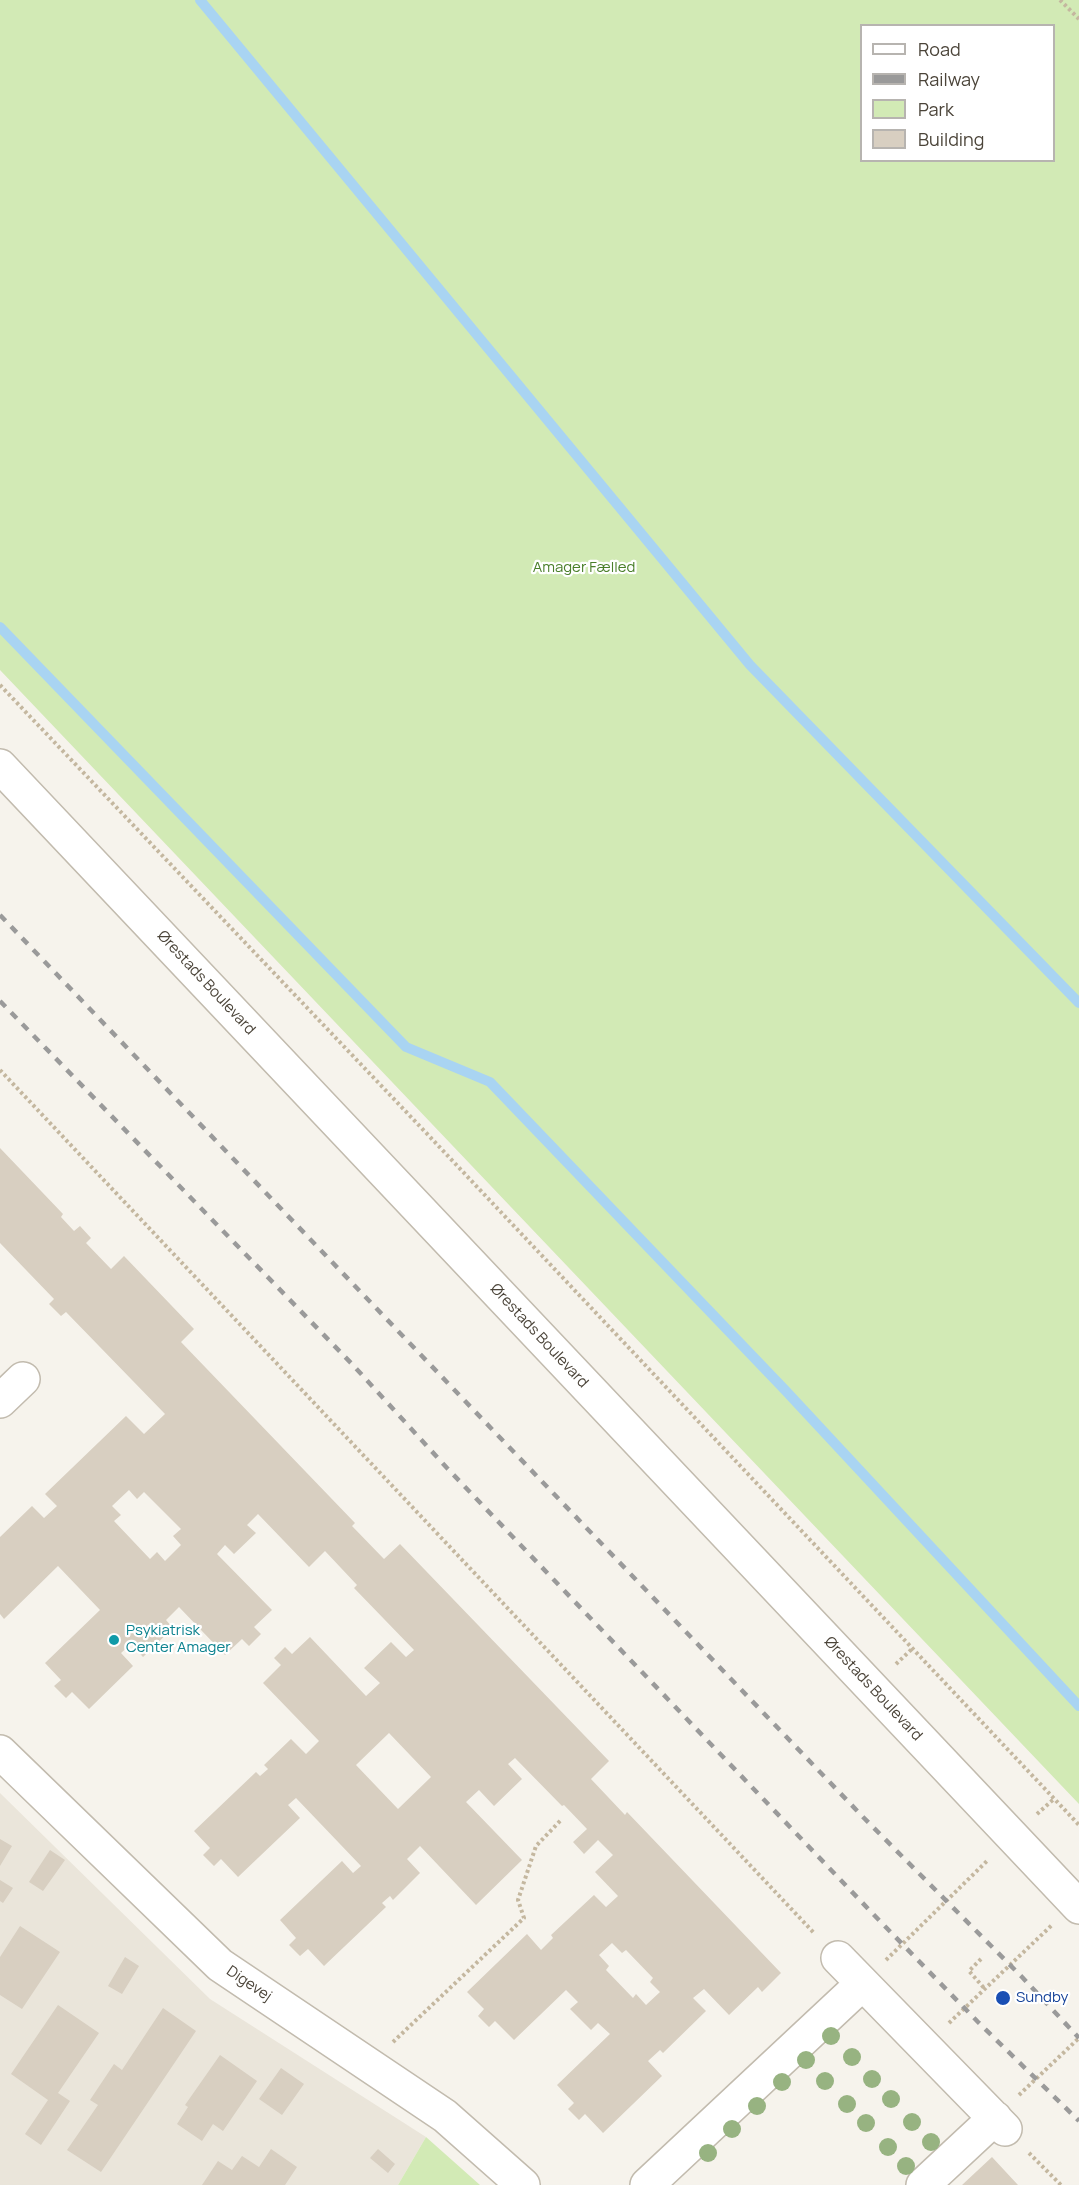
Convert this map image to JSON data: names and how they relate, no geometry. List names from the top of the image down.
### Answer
{
  "streets": {
    "street": ["Ørestads Boulevard", "Digevej"]
  },
  "parks": ["Amager Fælled"],
  "places": ["Psykiatrisk Center Amager", "Sundby"],
  "legend": [
    "Road",
    "Railway",
    "Park",
    "Building"
  ]
}
